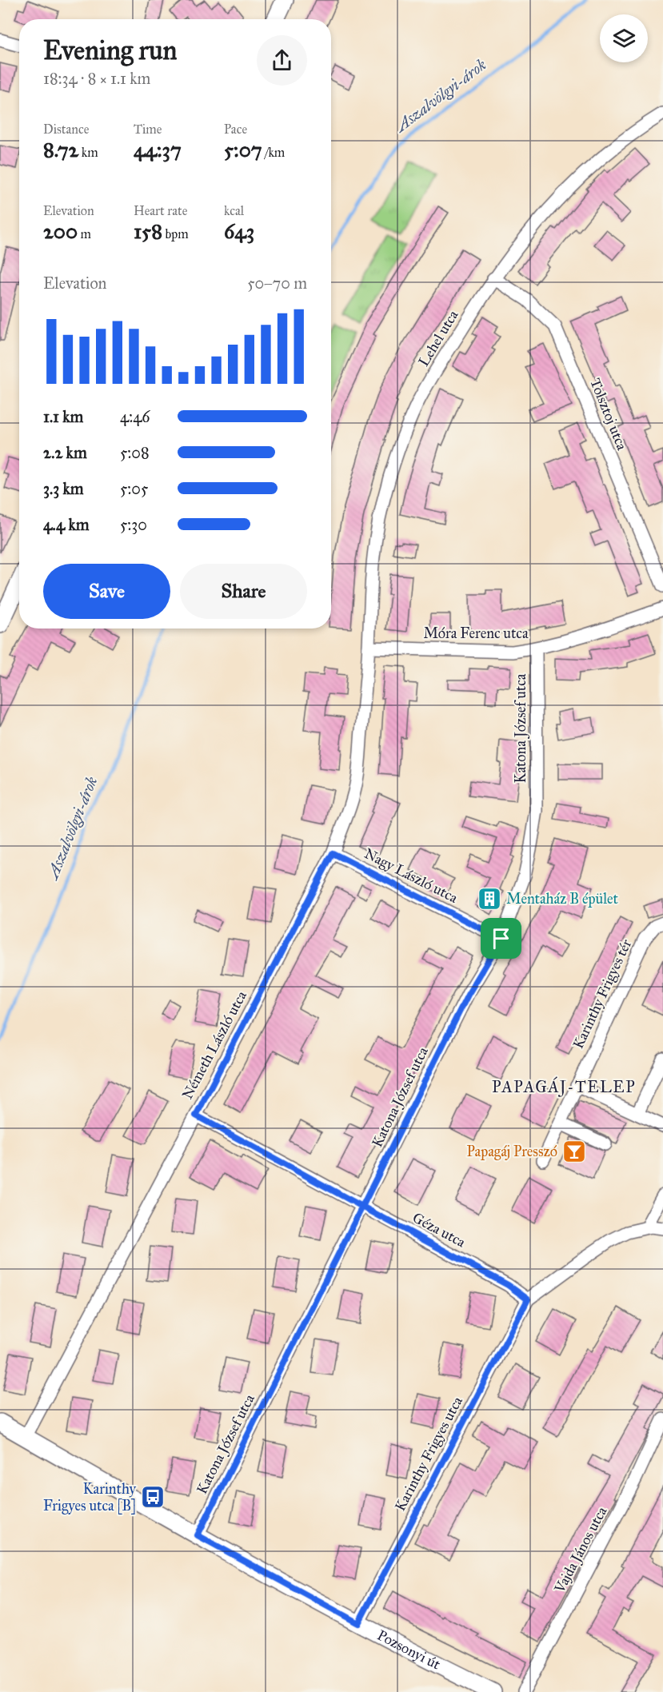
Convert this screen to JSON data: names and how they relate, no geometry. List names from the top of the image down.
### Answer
{
  "streets": {
    "street": [
      "Lehel utca",
      "Tolsztoj utca",
      "Móra Ferenc utca",
      "Katona József utca",
      "Nagy László utca",
      "Karinthy Frigyes tér",
      "Németh László utca",
      "Géza utca",
      "Karinthy Frigyes utca",
      "Vajda János utca",
      "Pozsonyi út"
    ]
  },
  "crossings": [
    ["Lehel utca", "Tolsztoj utca"],
    ["Lehel utca", "Móra Ferenc utca"],
    ["Lehel utca", "Németh László utca"],
    ["Móra Ferenc utca", "Katona József utca"],
    ["Móra Ferenc utca", "Németh László utca"],
    ["Katona József utca", "Nagy László utca"],
    ["Katona József utca", "Géza utca"],
    ["Katona József utca", "Pozsonyi út"],
    ["Nagy László utca", "Németh László utca"],
    ["Németh László utca", "Géza utca"],
    ["Németh László utca", "Pozsonyi út"],
    ["Géza utca", "Karinthy Frigyes utca"],
    ["Karinthy Frigyes utca", "Pozsonyi út"]
  ],
  "districts": ["PAPAGÁJ-TELEP"],
  "water": ["Aszalvölgyi-árok"],
  "places": {
    "building": ["Mentaház B épület"],
    "bar": ["Papagáj Presszó"],
    "bus stop": ["Karinthy Frigyes utca [B]"]
  },
  "page": {
    "heading": ["Evening run", "18:34 · 8 × 1.1 km"],
    "stats": [
      ["Distance", "8.72 km"],
      ["Time", "44:37"],
      ["Pace", "5:07 /km"],
      ["Elevation", "200 m"],
      ["Heart rate", "158 bpm"],
      ["kcal", "643"]
    ],
    "chart": ["Elevation", "50–70 m"],
    "list": [
      {
        "name": "1.1 km",
        "note": "4:46"
      },
      {
        "name": "2.2 km",
        "note": "5:08"
      },
      {
        "name": "3.3 km",
        "note": "5:05"
      },
      {
        "name": "4.4 km",
        "note": "5:30"
      }
    ],
    "buttons": ["Save", "Share"]
  }
}
